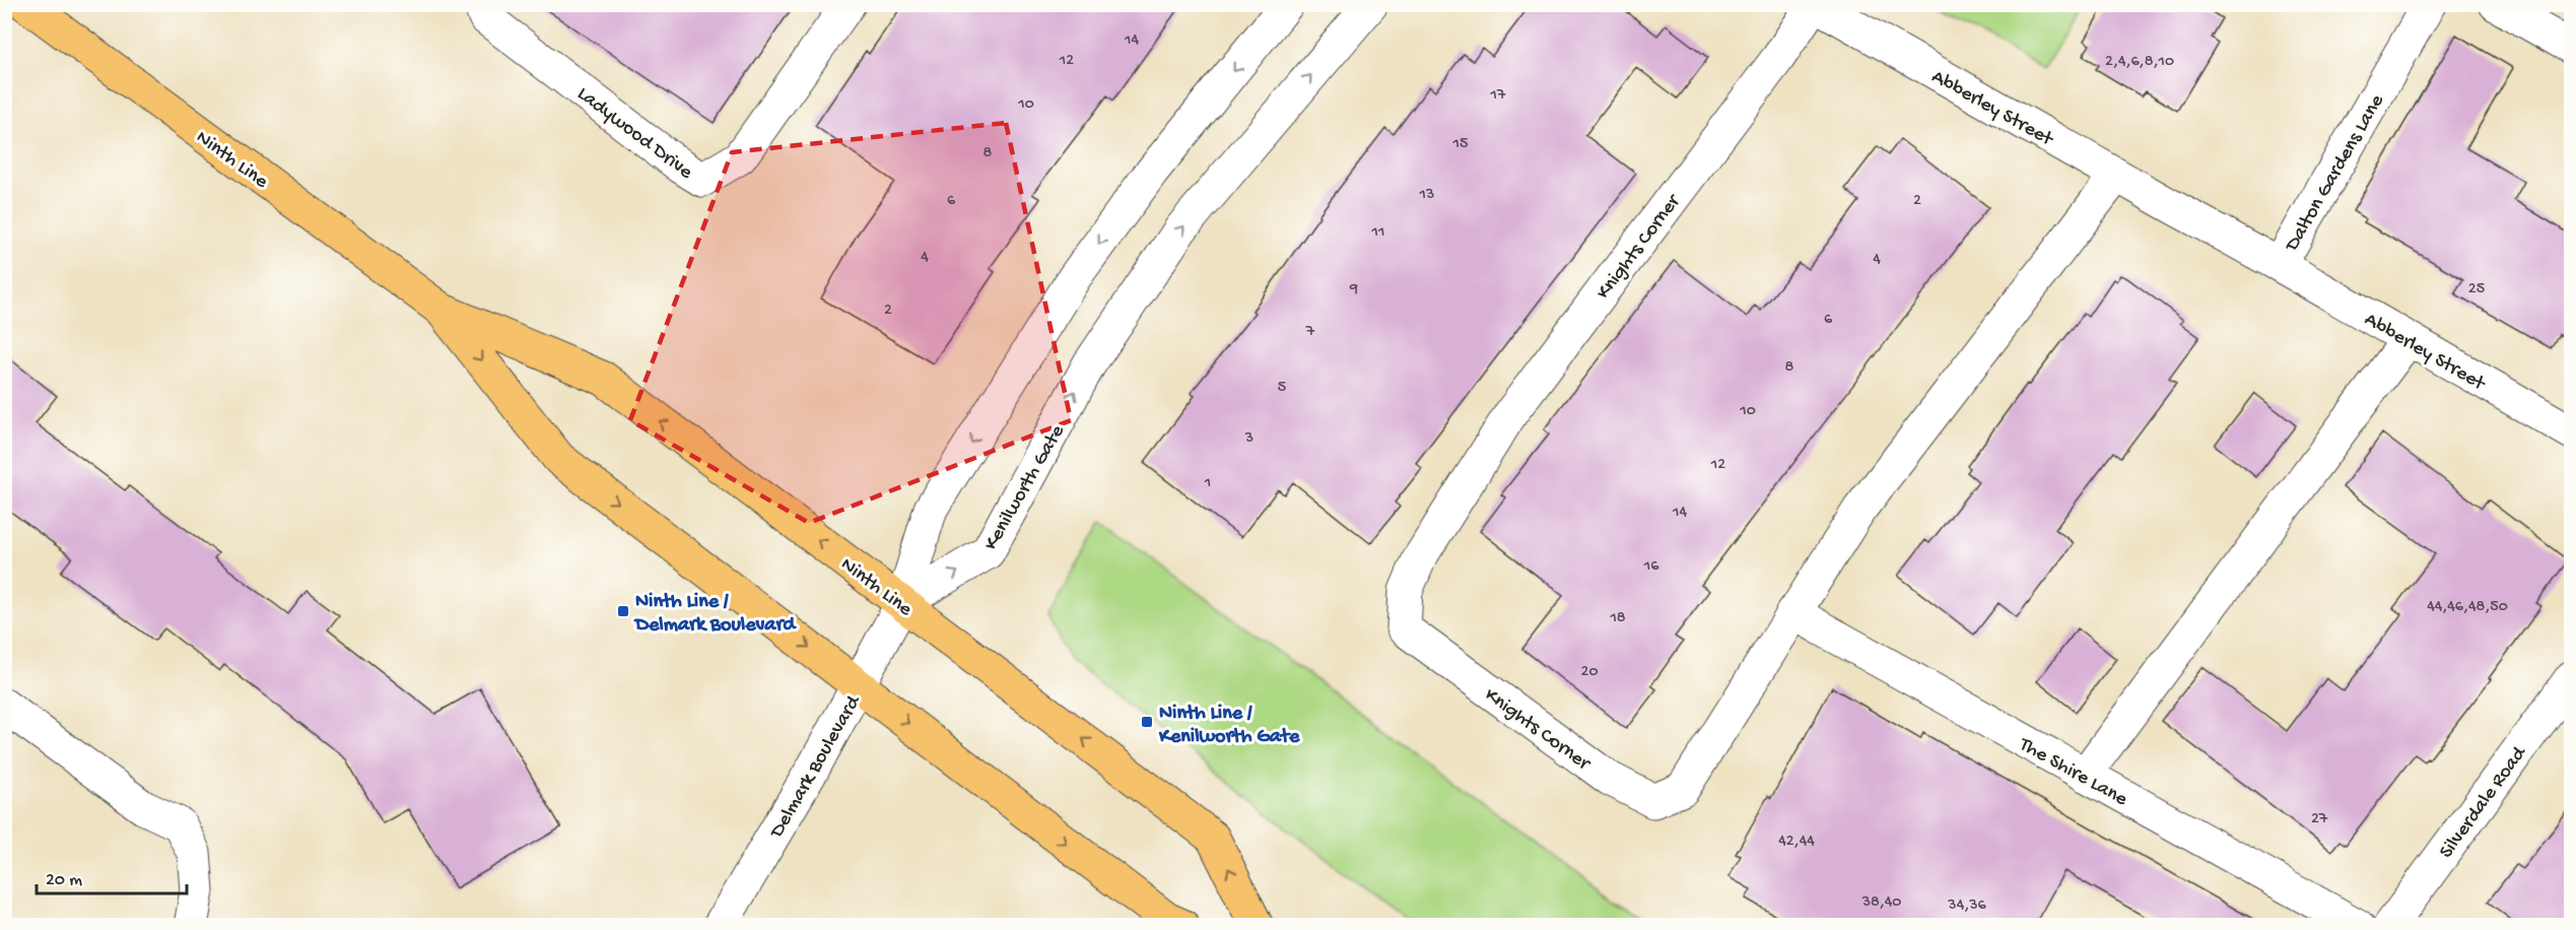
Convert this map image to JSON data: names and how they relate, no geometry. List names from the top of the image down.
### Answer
{
  "streets": {
    "main road": ["Ninth Line"],
    "street": [
      "Abberley Street",
      "Ladywood Drive",
      "Dalton Gardens Lane",
      "Knights Corner",
      "Kenilworth Gate",
      "Delmark Boulevard",
      "The Shire Lane",
      "Silverdale Road"
    ]
  },
  "crossings": [
    ["Abberley Street", "Dalton Gardens Lane"],
    ["Abberley Street", "Knights Corner"],
    ["Ninth Line", "Kenilworth Gate"],
    ["Ninth Line", "Delmark Boulevard"],
    ["Knights Corner", "The Shire Lane"],
    ["Kenilworth Gate", "Delmark Boulevard"]
  ],
  "places": {
    "transit": ["Ninth Line / Delmark Boulevard", "Ninth Line / Kenilworth Gate"]
  },
  "house_numbers": [
    "14",
    "12",
    "2,4,6,8,10",
    "17",
    "10",
    "15",
    "8",
    "13",
    "6",
    "2",
    "11",
    "4",
    "4",
    "9",
    "25",
    "2",
    "6",
    "7",
    "8",
    "5",
    "10",
    "3",
    "12",
    "1",
    "14",
    "16",
    "44,46,48,50",
    "18",
    "20",
    "27",
    "42,44",
    "38,40",
    "34,36"
  ],
  "scale_bar": "20 m"
}
